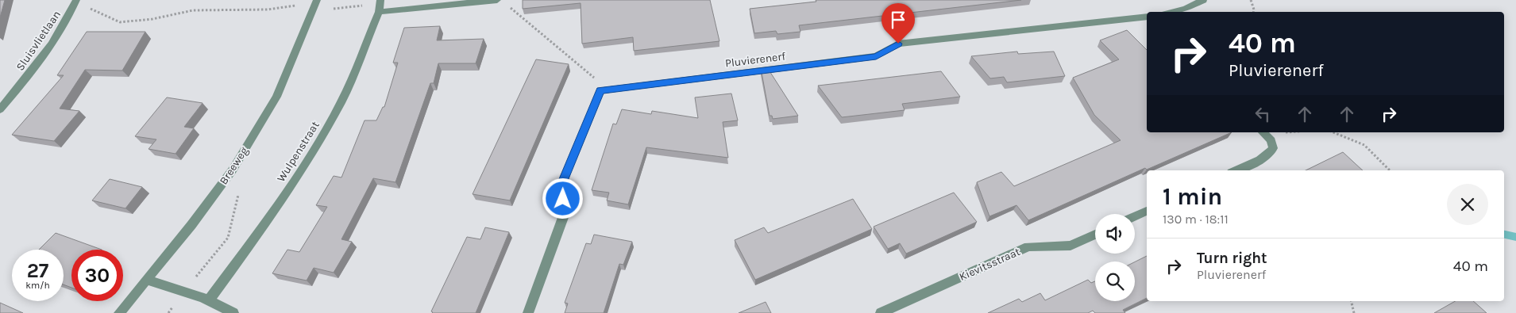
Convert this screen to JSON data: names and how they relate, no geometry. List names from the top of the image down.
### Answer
{
  "streets": {
    "street": [
      "Sluisvlietlaan",
      "Pluvierenerf",
      "Wulpenstraat",
      "Breeweg",
      "Kievitsstraat"
    ]
  },
  "page": {
    "turn": ["40 m", "Pluvierenerf"],
    "heading": ["1 min", "130 m · 18:11"],
    "list": [
      {
        "name": "Turn right",
        "note": "Pluvierenerf",
        "value": "40 m"
      }
    ],
    "speed": "27 km/h",
    "limit": "30"
  }
}
